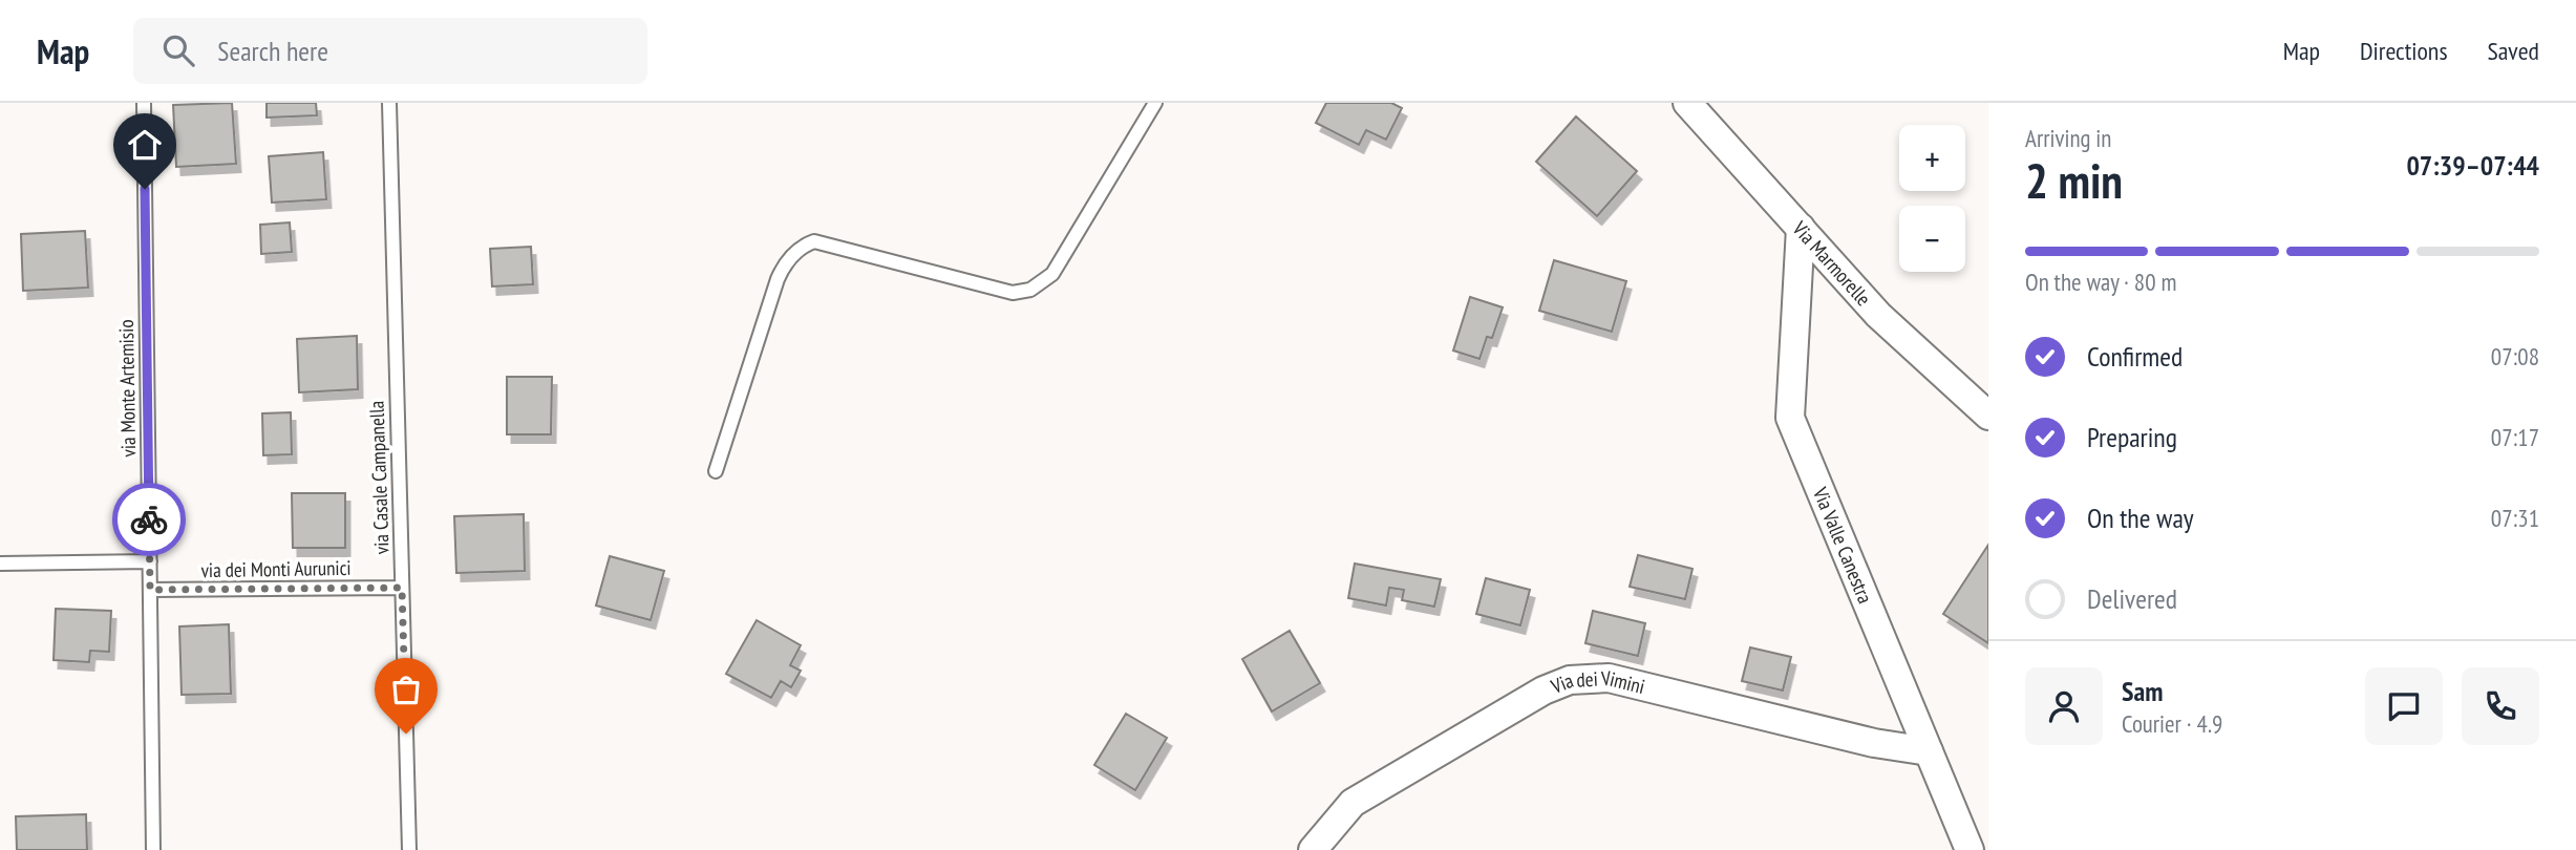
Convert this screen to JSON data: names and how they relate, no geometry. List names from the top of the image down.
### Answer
{
  "streets": {
    "street": ["Via Marmorelle", "Via Valle Canestra", "Via dei Vimini"],
    "lane": ["via Monte Artemisio", "via Casale Campanella", "via dei Monti Aurunici"]
  },
  "crossings": [
    ["Via Marmorelle", "Via Valle Canestra"],
    ["via Monte Artemisio", "via dei Monti Aurunici"],
    ["via Casale Campanella", "via dei Monti Aurunici"],
    ["Via Valle Canestra", "Via dei Vimini"]
  ],
  "page": {
    "header": "Map",
    "search": "Search here",
    "nav": ["Map", "Directions", "Saved"],
    "heading": ["2 min", "Arriving in", "07:39–07:44"],
    "panel": ["Sam", "Courier · 4.9"],
    "map_buttons": ["+", "−"],
    "bar": "On the way · 80 m",
    "list": [
      ["Confirmed", "07:08"],
      ["Preparing", "07:17"],
      ["On the way", "07:31"],
      "Delivered"
    ]
  }
}
